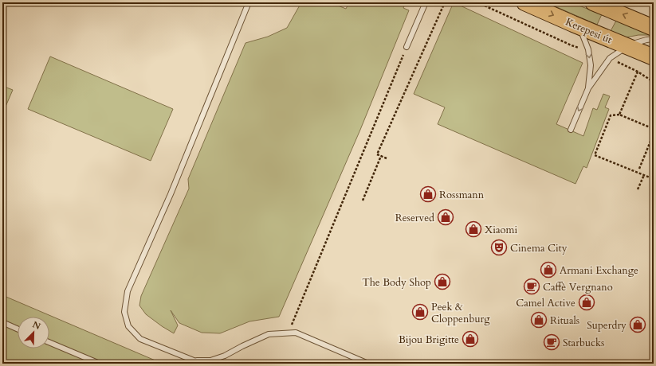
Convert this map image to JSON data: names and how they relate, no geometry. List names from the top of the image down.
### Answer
{
  "streets": {
    "main road": ["Kerepesi út"]
  },
  "one_way": ["Kerepesi út"],
  "places": {
    "shop": [
      "Rossmann",
      "Reserved",
      "Xiaomi",
      "Armani Exchange",
      "The Body Shop",
      "Camel Active",
      "Peek & Cloppenburg",
      "Rituals",
      "Superdry",
      "Bijou Brigitte"
    ],
    "theatre": ["Cinema City"],
    "cafe": ["Caffè Vergnano", "Starbucks"]
  },
  "north": "top right"
}
